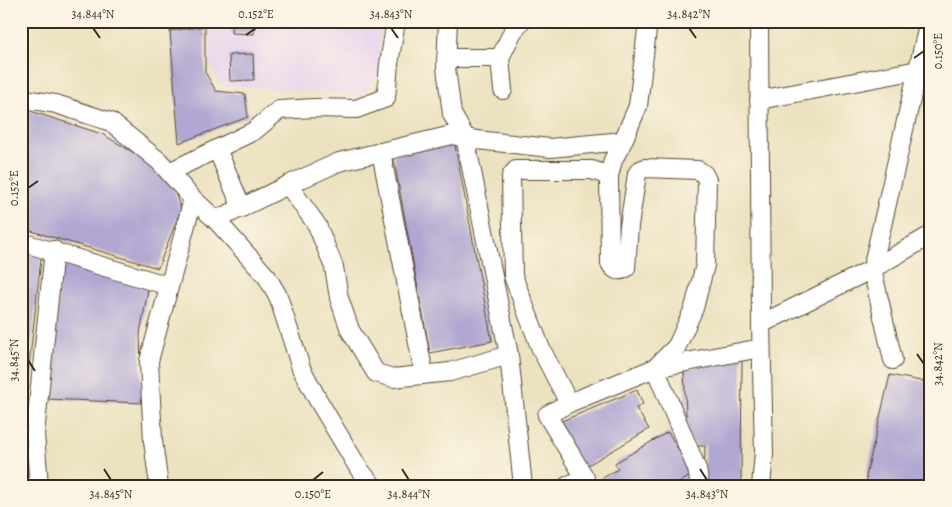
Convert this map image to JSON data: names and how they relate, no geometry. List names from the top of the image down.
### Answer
{
  "coordinates": [
    "34.844°N",
    "0.152°E",
    "34.843°N",
    "34.842°N",
    "0.150°E",
    "34.845°N"
  ]
}
